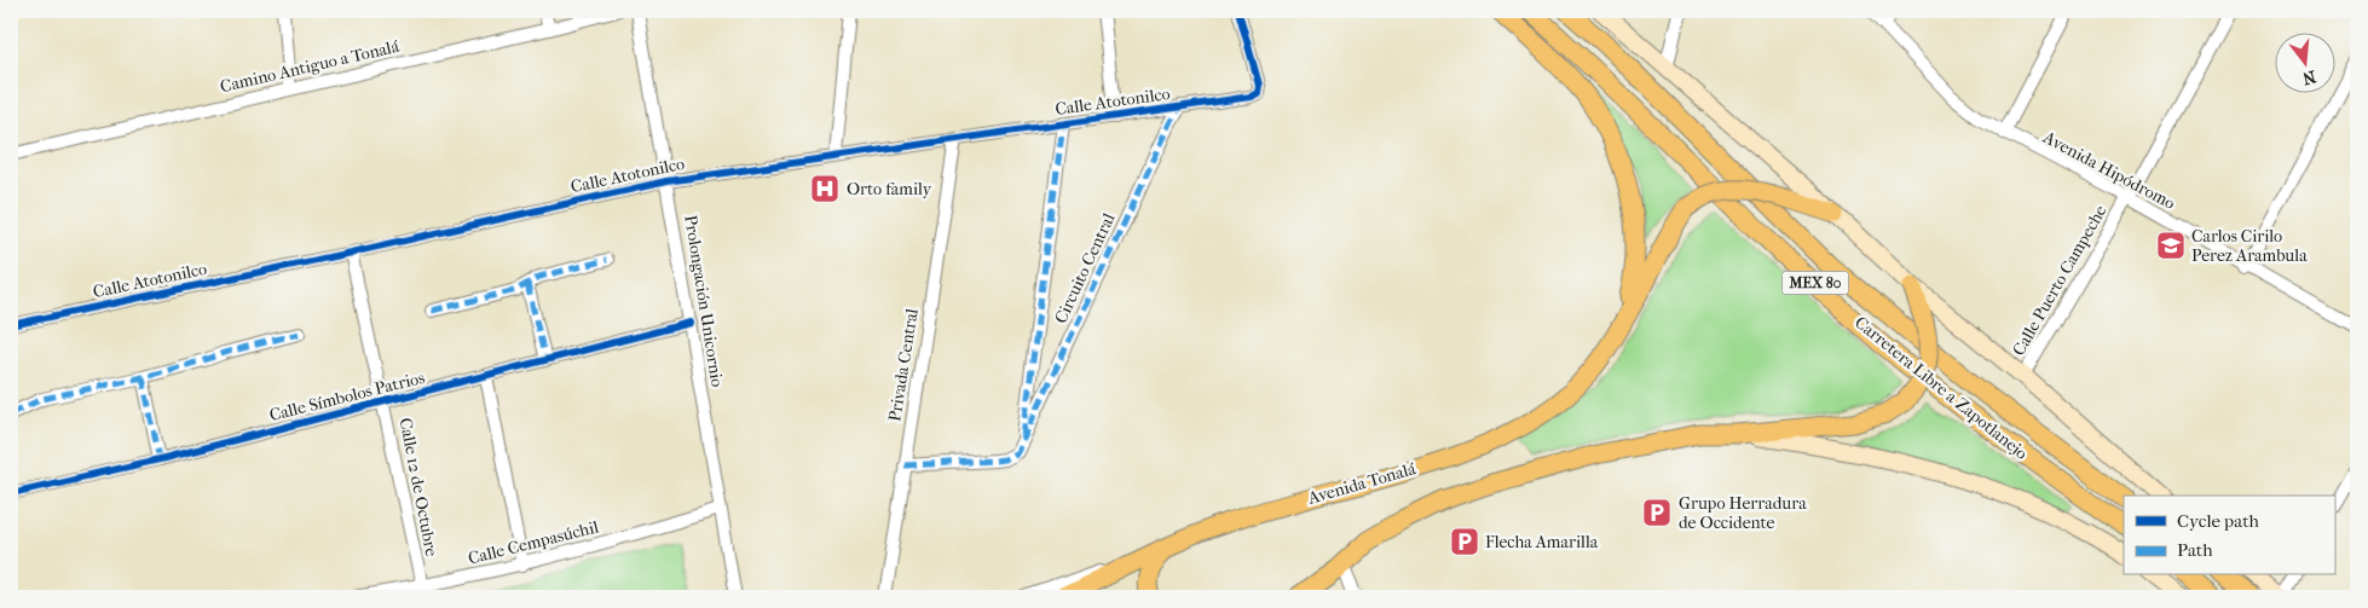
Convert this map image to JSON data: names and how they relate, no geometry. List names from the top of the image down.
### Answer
{
  "streets": {
    "main road": ["MEX 80", "Carretera Libre a Zapotlanejo", "Avenida Tonalá"],
    "street": [
      "Camino Antiguo a Tonalá",
      "Calle Atotonilco",
      "Avenida Hipódromo",
      "Circuito Central",
      "Calle Puerto Campeche",
      "Prolongación Unicornio",
      "Privada Central",
      "Calle Símbolos Patrios",
      "Calle 12 de Octubre",
      "Calle Cempasúchil"
    ]
  },
  "crossings": [
    ["Calle Atotonilco", "Circuito Central"],
    ["Calle Atotonilco", "Prolongación Unicornio"],
    ["Calle Atotonilco", "Privada Central"],
    ["Calle Atotonilco", "Calle 12 de Octubre"],
    ["Avenida Hipódromo", "Calle Puerto Campeche"],
    ["Prolongación Unicornio", "Calle Símbolos Patrios"],
    ["Prolongación Unicornio", "Calle Cempasúchil"],
    ["Calle Símbolos Patrios", "Calle 12 de Octubre"],
    ["Calle 12 de Octubre", "Calle Cempasúchil"]
  ],
  "places": {
    "hospital": ["Orto family"],
    "school or university": ["Carlos Cirilo Perez Arambula"],
    "parking": ["Grupo Herradura de Occidente", "Flecha Amarilla"]
  },
  "legend": ["Cycle path", "Path"],
  "north": "bottom"
}
